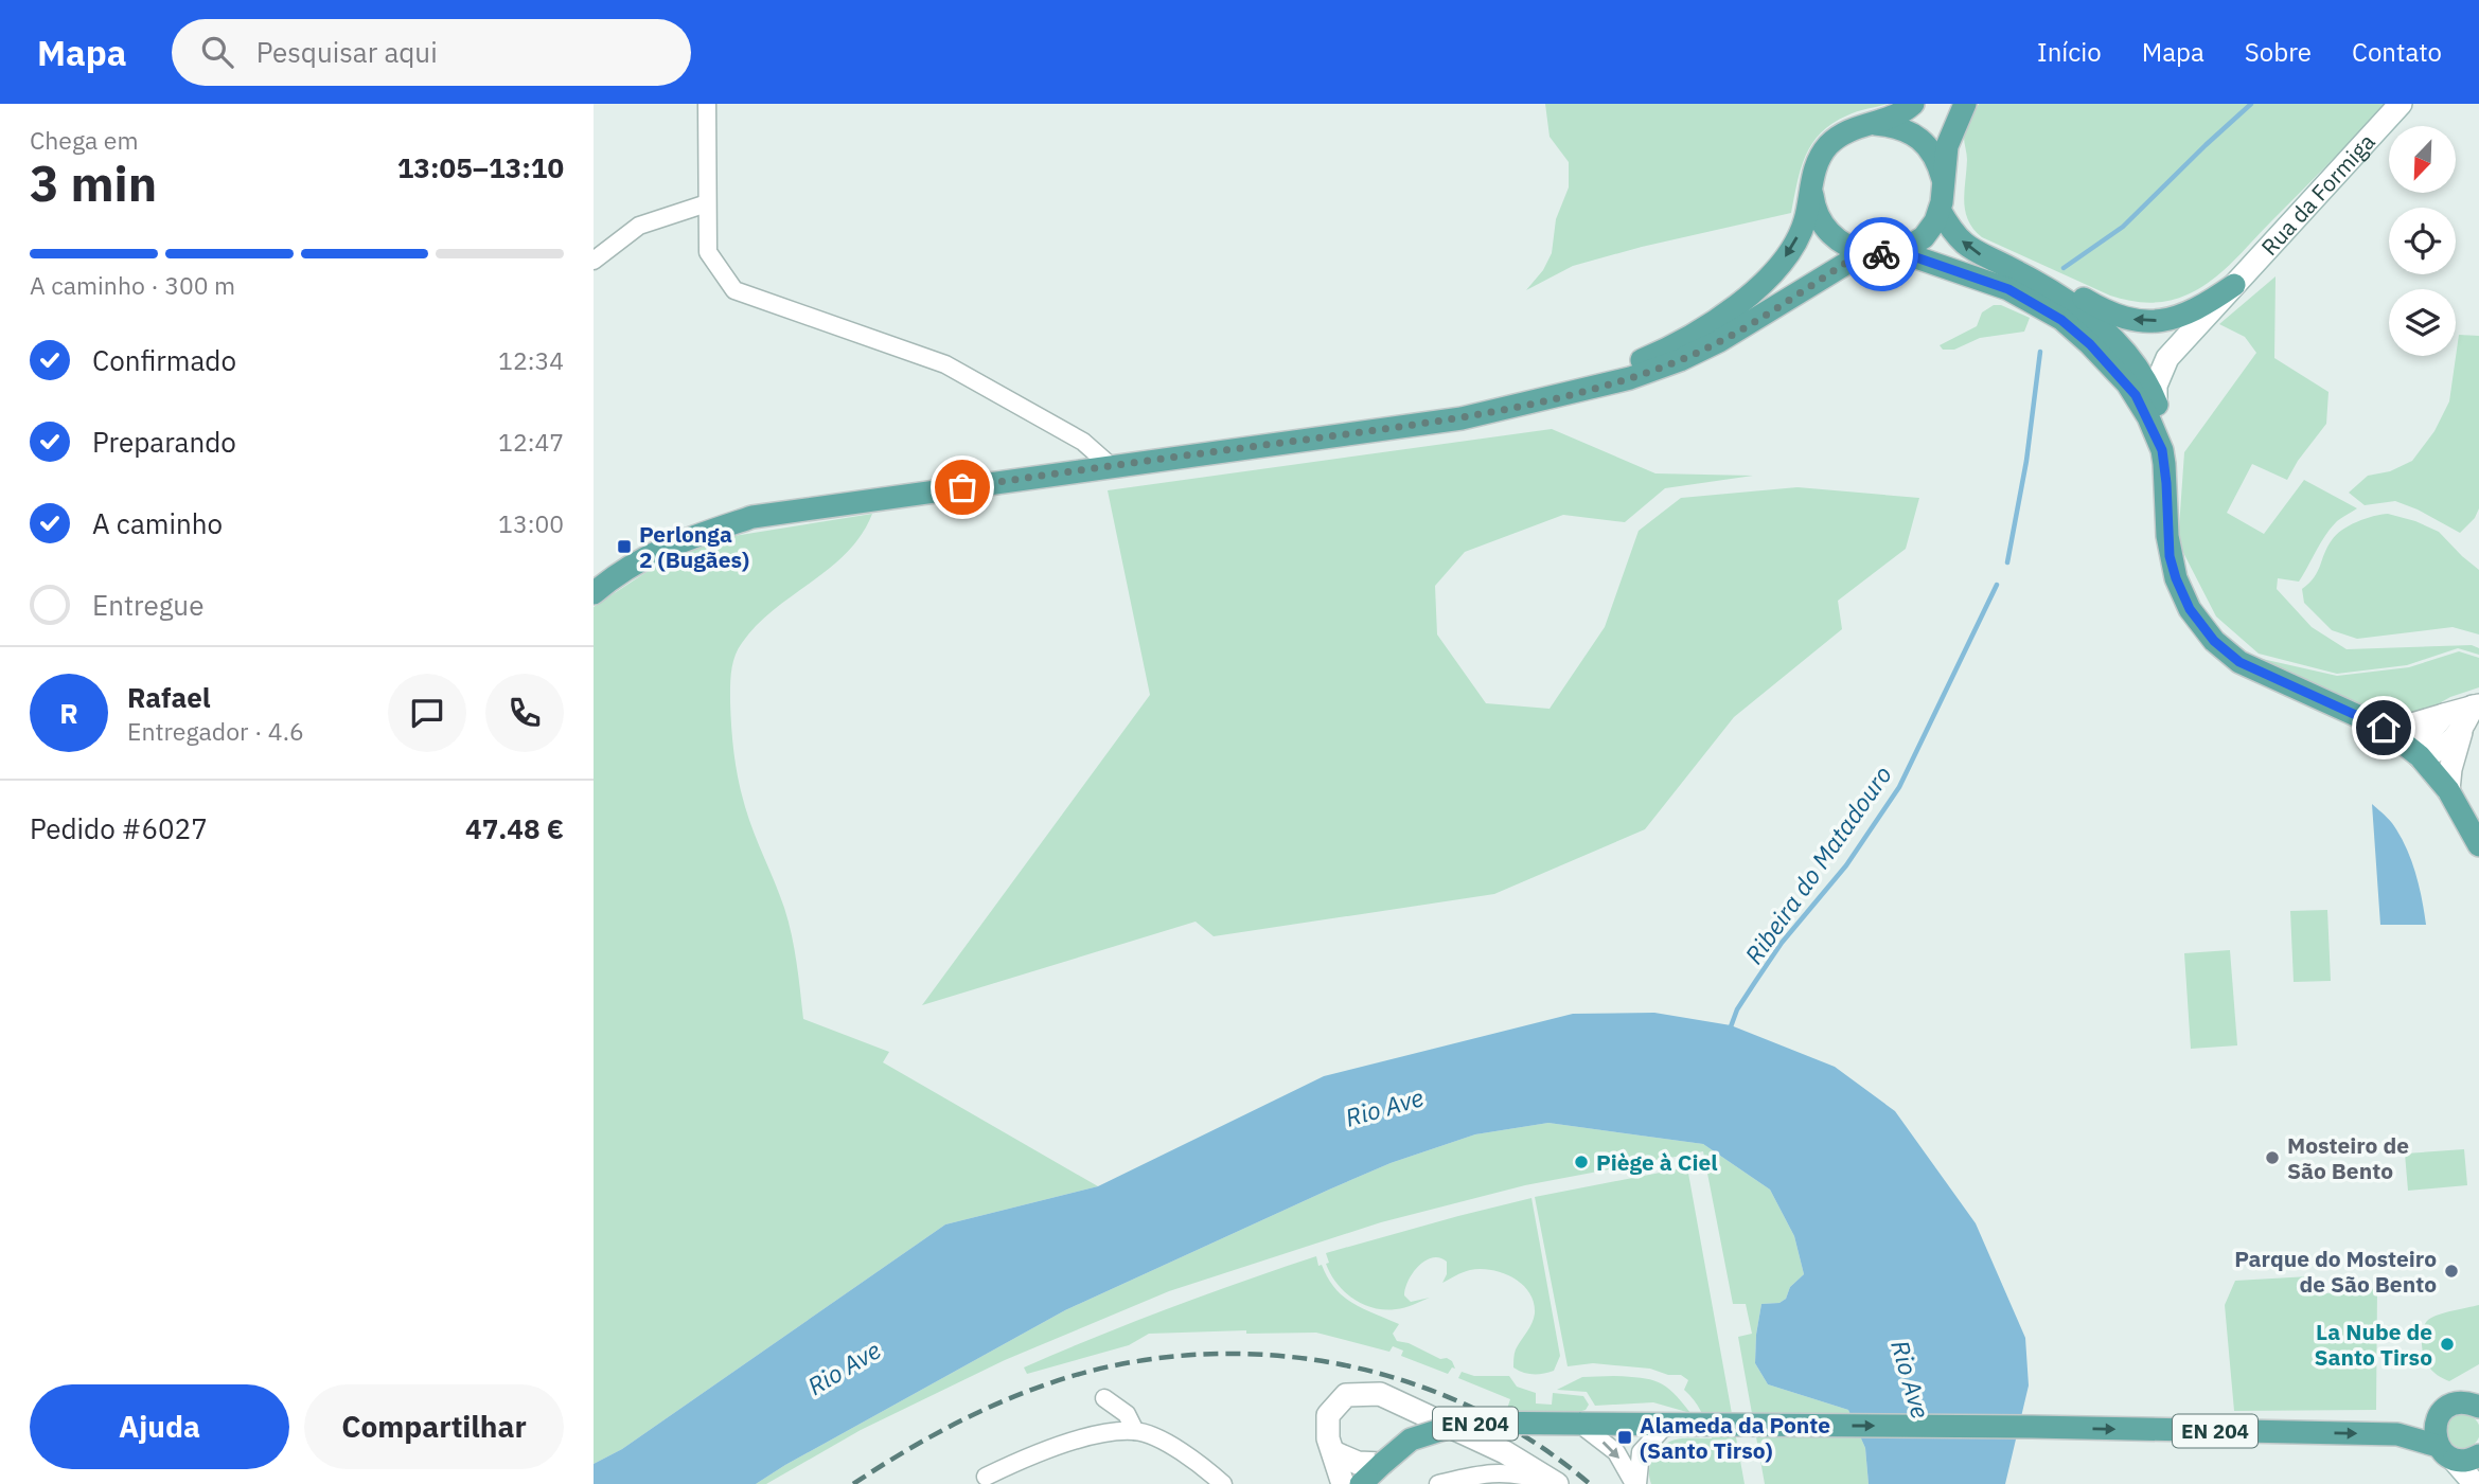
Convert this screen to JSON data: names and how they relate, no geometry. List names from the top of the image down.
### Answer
{
  "streets": {
    "main road": ["EN 204"],
    "street": ["Rua da Formiga"]
  },
  "water": ["Ribeira do Matadouro", "Rio Ave"],
  "places": {
    "transit": ["Perlonga 2 (Bugães)", "Alameda da Ponte (Santo Tirso)"],
    "other": [
      "Mosteiro de São Bento",
      "Piège à Ciel",
      "Parque do Mosteiro de São Bento",
      "La Nube de Santo Tirso"
    ]
  },
  "north": "bottom left",
  "page": {
    "header": "Mapa",
    "search": "Pesquisar aqui",
    "nav": [
      "Início",
      "Mapa",
      "Sobre",
      "Contato"
    ],
    "heading": ["3 min", "Chega em", "13:05–13:10"],
    "panel": [
      "Rafael",
      "Entregador · 4.6",
      "Pedido #6027",
      "47.48 €"
    ],
    "bar": "A caminho · 300 m",
    "list": [
      ["Confirmado", "12:34"],
      ["Preparando", "12:47"],
      ["A caminho", "13:00"],
      "Entregue"
    ],
    "round": "R",
    "buttons": ["Ajuda", "Compartilhar"]
  }
}
